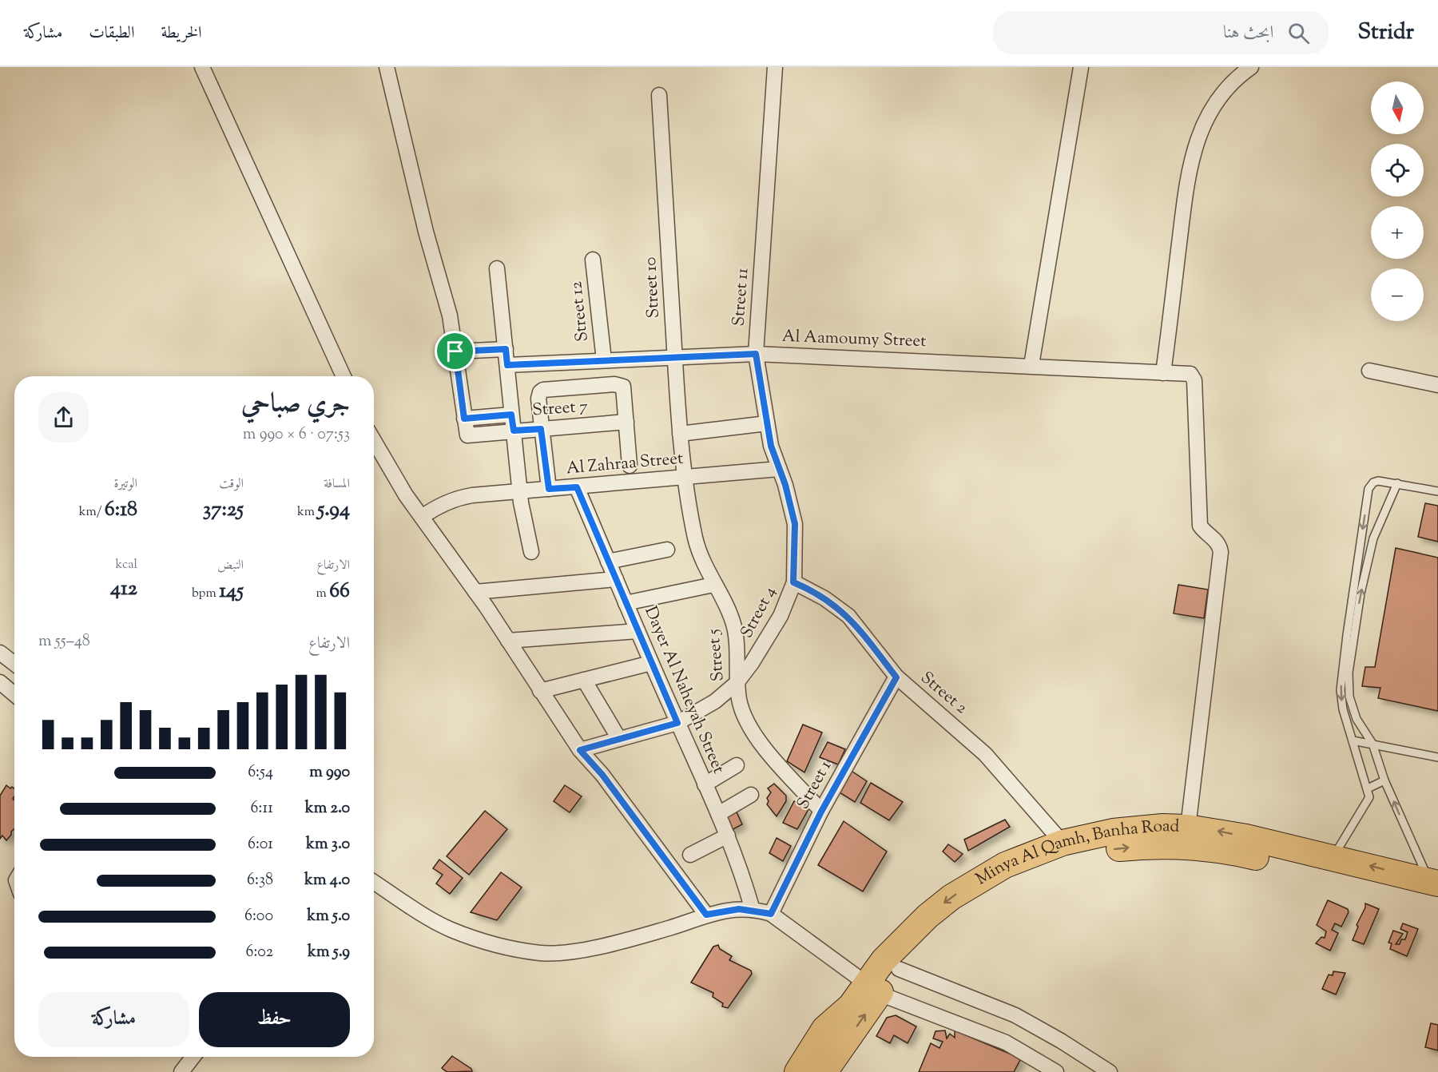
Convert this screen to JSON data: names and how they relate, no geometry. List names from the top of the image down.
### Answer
{
  "streets": {
    "highway": ["Minya Al Qamh, Banha Road"],
    "street": [
      "Street 10",
      "Street 11",
      "Street 12",
      "Al Aamoumy Street",
      "Street 7",
      "Al Zahraa Street",
      "Street 4",
      "Street 5",
      "Dayer Al Naheyah Street",
      "Street 2",
      "Street 1"
    ]
  },
  "crossings": [
    ["Street 10", "Al Aamoumy Street"],
    ["Street 10", "Al Zahraa Street"],
    ["Street 10", "Street 5"],
    ["Street 11", "Al Aamoumy Street"],
    ["Street 11", "Al Zahraa Street"],
    ["Street 11", "Street 4"],
    ["Street 11", "Street 2"],
    ["Street 12", "Al Aamoumy Street"],
    ["Al Aamoumy Street", "Minya Al Qamh, Banha Road"],
    ["Al Zahraa Street", "Street 5"],
    ["Al Zahraa Street", "Dayer Al Naheyah Street"],
    ["Street 4", "Street 5"],
    ["Street 4", "Dayer Al Naheyah Street"],
    ["Street 4", "Street 2"],
    ["Street 5", "Street 1"],
    ["Street 2", "Street 1"],
    ["Street 2", "Minya Al Qamh, Banha Road"]
  ],
  "north": "bottom",
  "page": {
    "header": "Stridr",
    "search": "ابحث هنا",
    "nav": ["الخريطة", "الطبقات", "مشاركة"],
    "map_buttons": ["+", "−"],
    "heading": ["جري صباحي", "07:53 · 6 × 990 m"],
    "stats": [
      ["المسافة", "5.94 km"],
      ["الوقت", "37:25"],
      ["الوتيرة", "6:18 /km"],
      ["الارتفاع", "66 m"],
      ["النبض", "145 bpm"],
      ["kcal", "412"]
    ],
    "chart": ["الارتفاع", "48–55 m"],
    "list": [
      {
        "name": "990 m",
        "note": "6:54"
      },
      {
        "name": "2.0 km",
        "note": "6:11"
      },
      {
        "name": "3.0 km",
        "note": "6:01"
      },
      {
        "name": "4.0 km",
        "note": "6:38"
      },
      {
        "name": "5.0 km",
        "note": "6:00"
      },
      {
        "name": "5.9 km",
        "note": "6:02"
      }
    ],
    "buttons": ["حفظ", "مشاركة"]
  }
}
